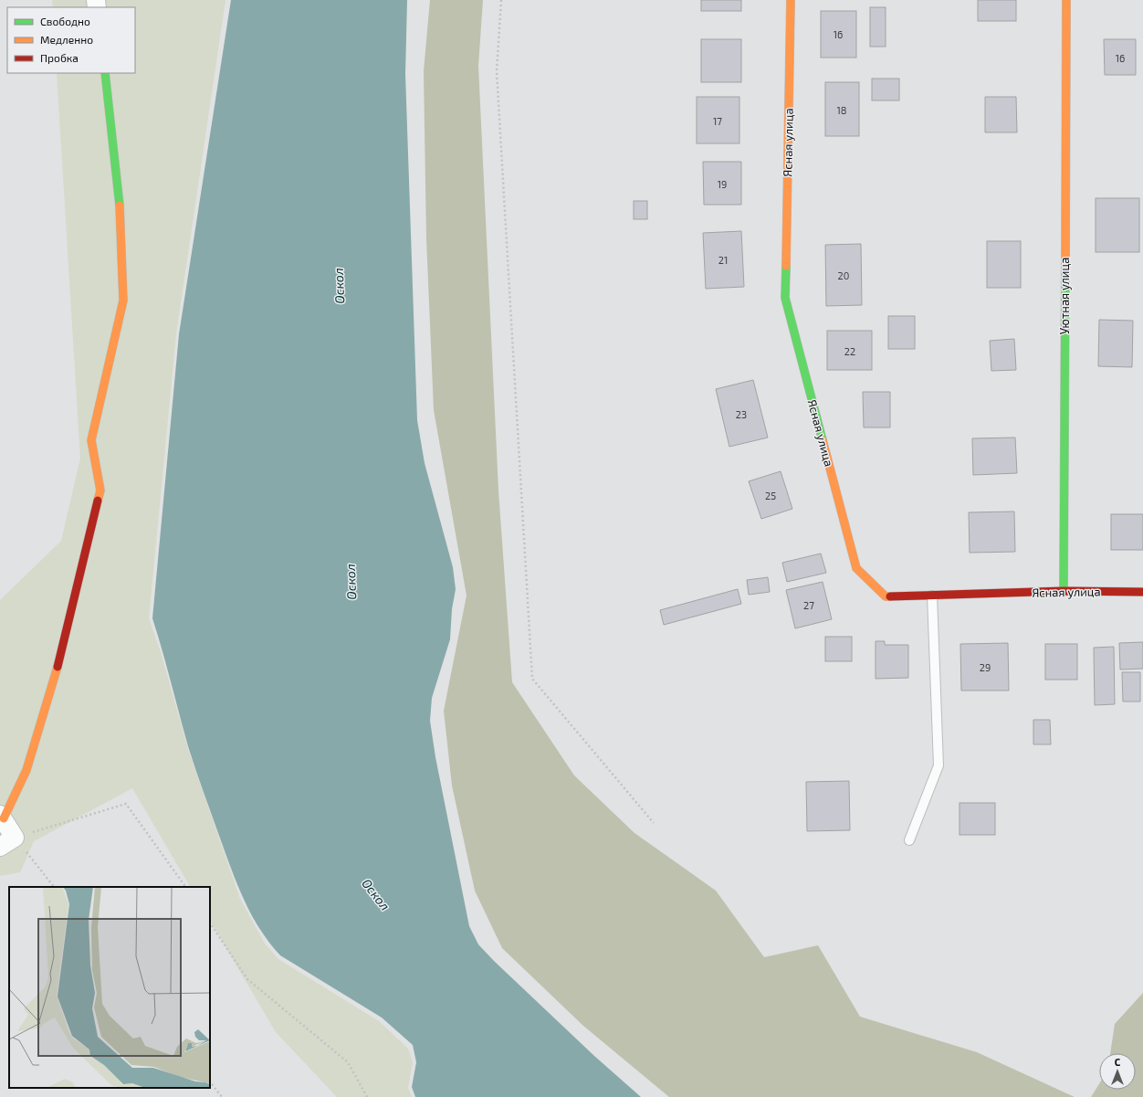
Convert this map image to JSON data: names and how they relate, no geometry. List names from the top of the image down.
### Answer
{
  "streets": {
    "street": ["Ясная улица", "Уютная улица"]
  },
  "crossings": [
    ["Ясная улица", "Уютная улица"]
  ],
  "water": ["Оскол"],
  "house_numbers": [
    "16",
    "16",
    "18",
    "17",
    "19",
    "21",
    "20",
    "22",
    "23",
    "25",
    "27",
    "29"
  ],
  "legend": ["Свободно", "Медленно", "Пробка"],
  "north": "top"
}
